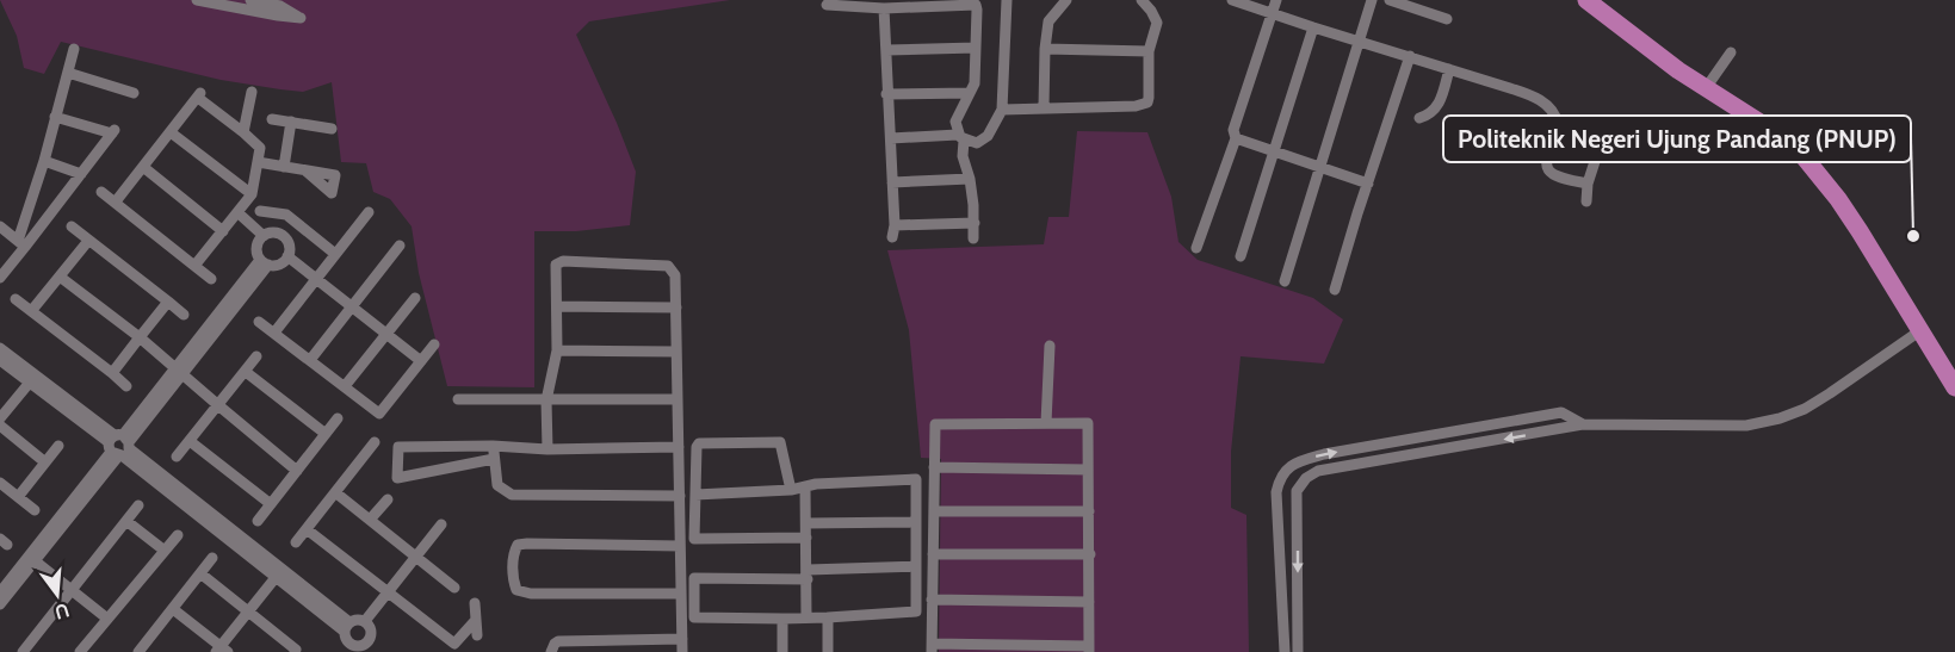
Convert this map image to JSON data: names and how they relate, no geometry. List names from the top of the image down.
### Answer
{
  "places": ["Politeknik Negeri Ujung Pandang (PNUP)"],
  "north": "bottom"
}
